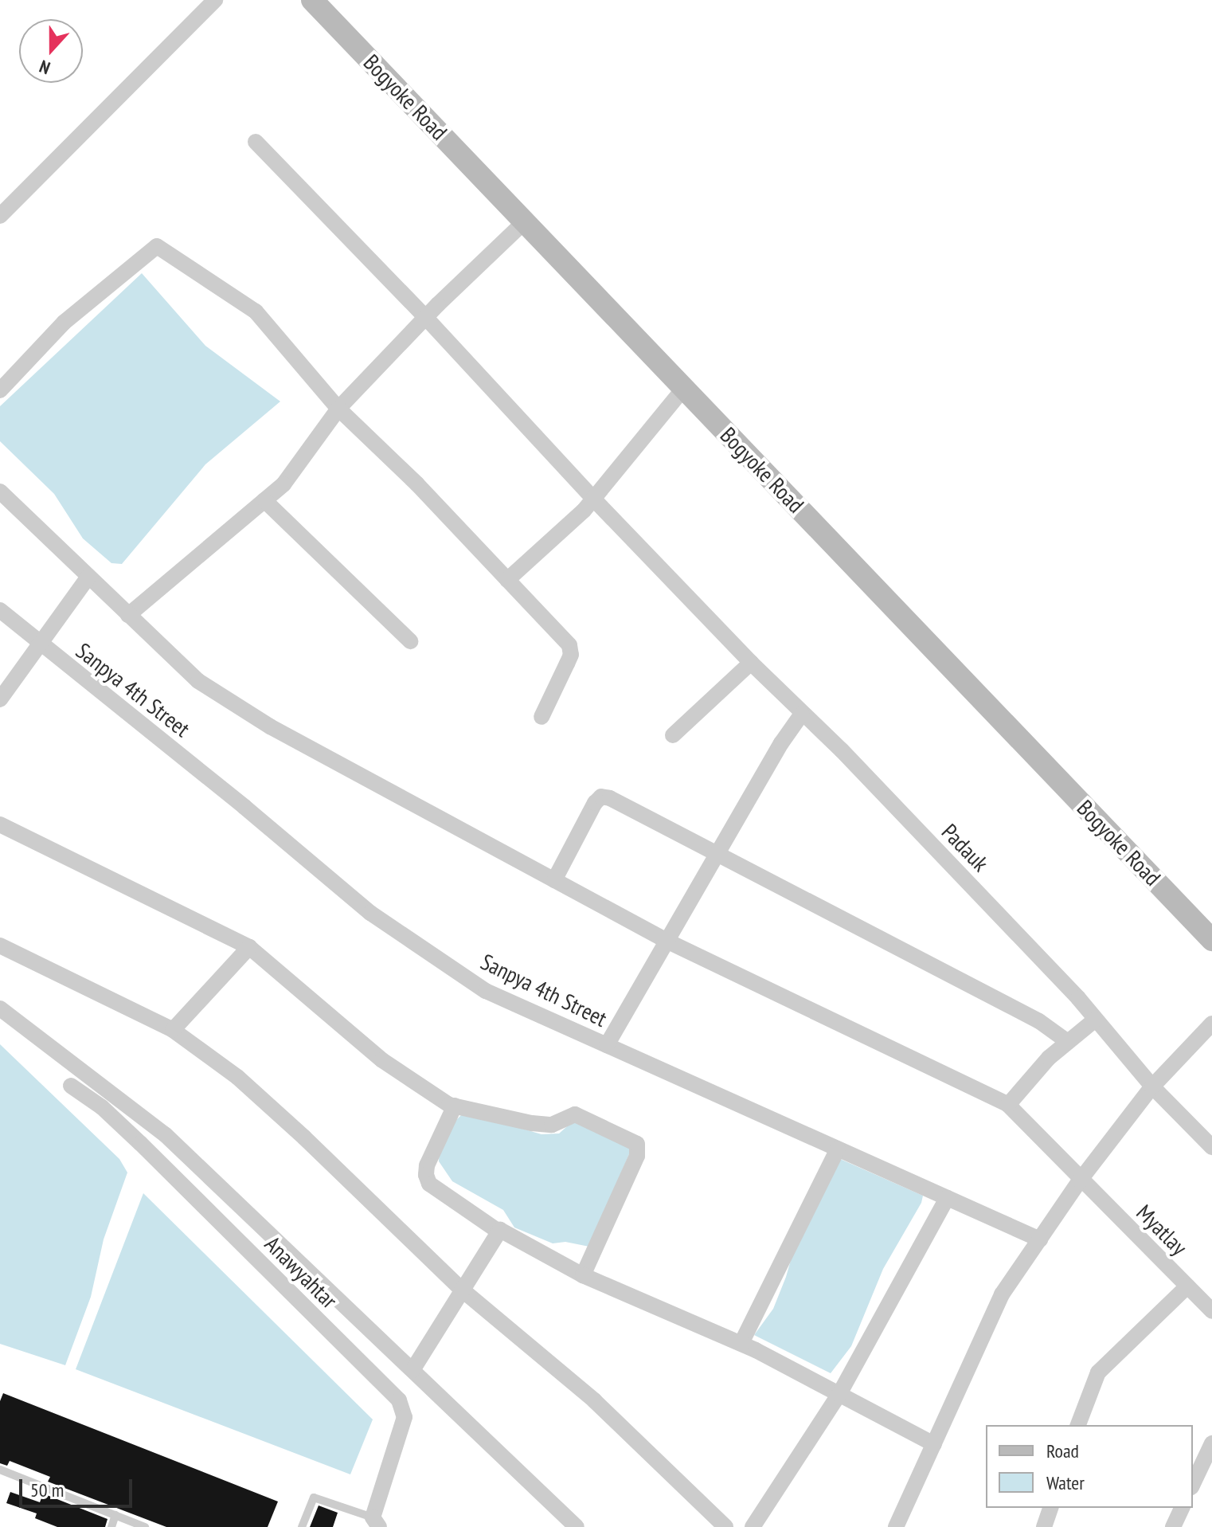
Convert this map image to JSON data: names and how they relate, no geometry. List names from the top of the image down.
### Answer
{
  "streets": {
    "street": [
      "Bogyoke Road",
      "Sanpya 4th Street",
      "Padauk",
      "Myatlay",
      "Anawyahtar"
    ]
  },
  "legend": ["Road", "Water"],
  "scale_bar": "50 m",
  "north": "bottom"
}
